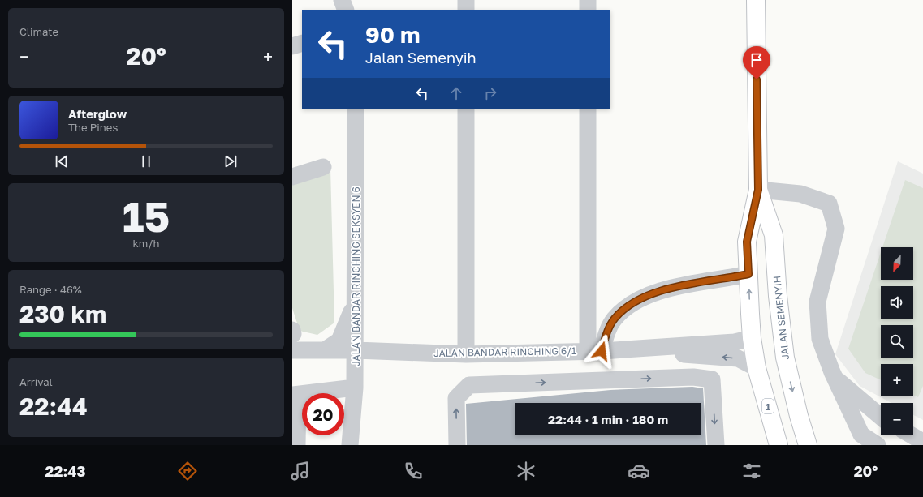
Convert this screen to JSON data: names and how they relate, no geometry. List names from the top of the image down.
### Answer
{
  "streets": {
    "main road": ["JALAN SEMENYIH", "1"],
    "street": ["JALAN BANDAR RINCHING SEKSYEN 6", "JALAN BANDAR RINCHING 6/1"]
  },
  "crossings": [
    ["JALAN BANDAR RINCHING SEKSYEN 6", "JALAN BANDAR RINCHING 6/1"],
    ["JALAN SEMENYIH", "JALAN BANDAR RINCHING 6/1"]
  ],
  "north": "bottom left",
  "page": {
    "tile": [
      "Climate",
      ["15", "km/h"],
      ["Range · 46%", "230 km"],
      ["Arrival", "22:44"]
    ],
    "turn": ["90 m", "Jalan Semenyih"],
    "heat": ["−", "20°", "+"],
    "song": ["Afterglow", "The Pines"],
    "map_buttons": ["+", "−"],
    "limit": "20",
    "trip": "22:44 · 1 min · 180 m",
    "tabs": ["22:43", "20°"]
  }
}
